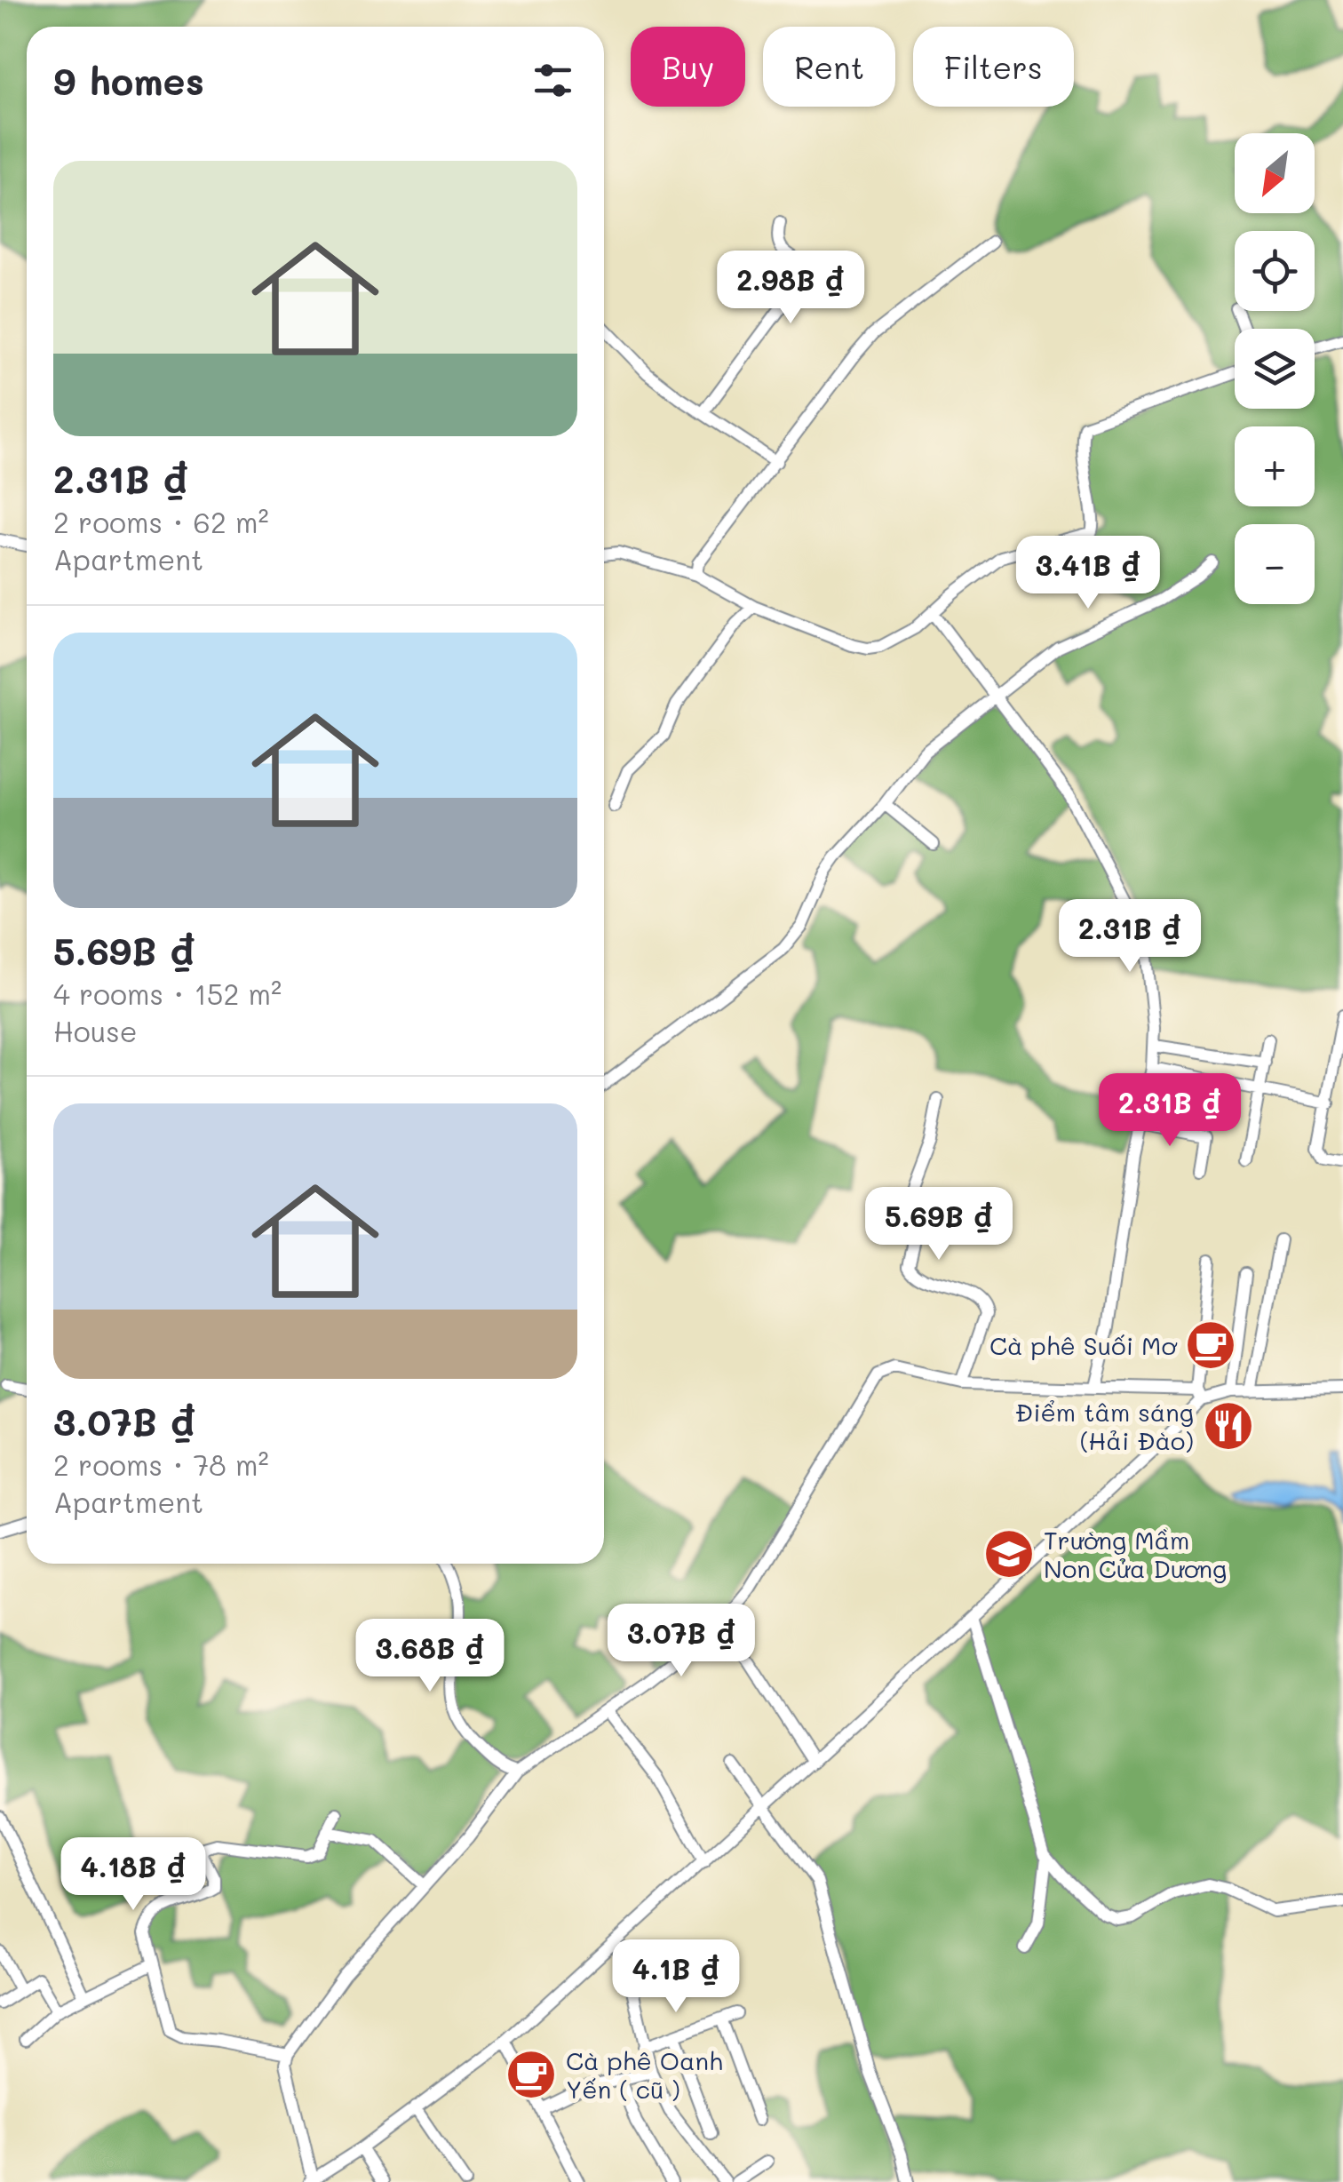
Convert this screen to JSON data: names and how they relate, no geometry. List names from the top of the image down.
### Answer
{
  "places": {
    "cafe": ["Cà phê Suối Mơ", "Cà phê Oanh Yến ( cũ )"],
    "restaurant": ["Điểm tâm sáng (Hải Đào)"],
    "school or university": ["Trường Mầm Non Cửa Dương"]
  },
  "north": "bottom left",
  "page": {
    "chip": ["Buy", "Rent", "Filters"],
    "heading": "9 homes",
    "map_buttons": ["+", "−"],
    "list": [
      {
        "name": "2.31B ₫",
        "note": "2 rooms · 62 m² · Apartment"
      },
      {
        "name": "5.69B ₫",
        "note": "4 rooms · 152 m² · House"
      },
      {
        "name": "3.07B ₫",
        "note": "2 rooms · 78 m² · Apartment"
      }
    ],
    "price": [
      "2.98B ₫",
      "3.41B ₫",
      "2.31B ₫",
      "2.31B ₫",
      "5.69B ₫",
      "3.07B ₫",
      "3.68B ₫",
      "4.18B ₫",
      "4.1B ₫"
    ]
  }
}
